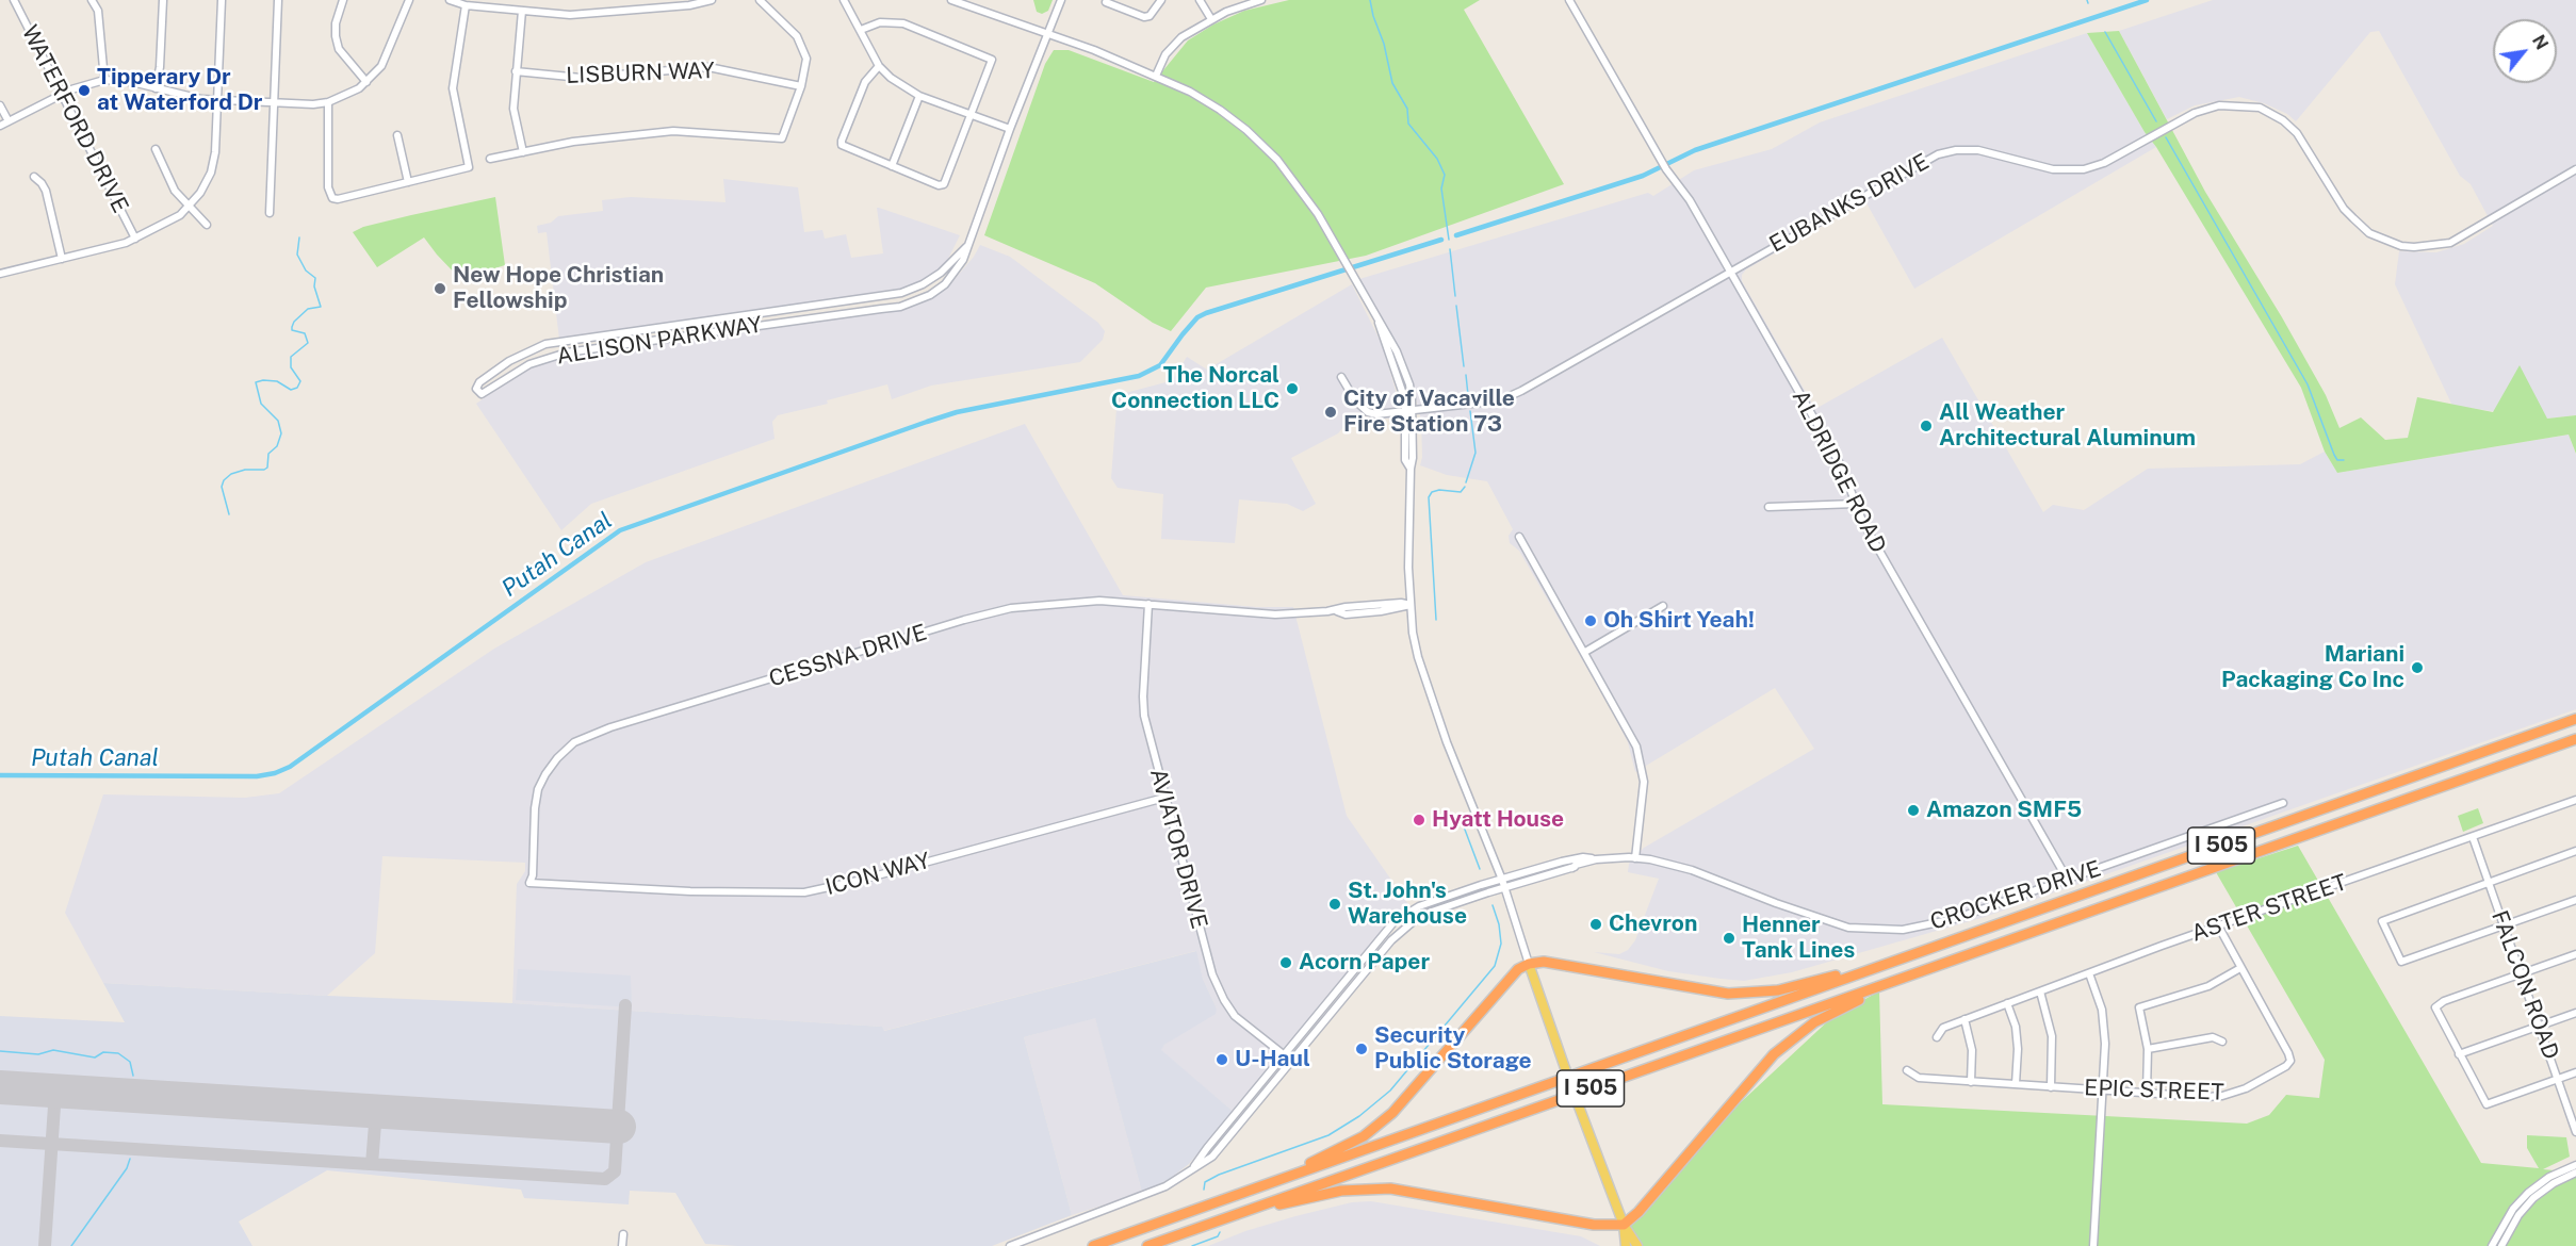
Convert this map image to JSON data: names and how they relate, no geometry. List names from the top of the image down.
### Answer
{
  "streets": {
    "highway": ["I 505"],
    "street": [
      "LISBURN WAY",
      "WATERFORD DRIVE",
      "EUBANKS DRIVE",
      "ALLISON PARKWAY",
      "ALDRIDGE ROAD",
      "CESSNA DRIVE",
      "AVIATOR DRIVE",
      "ICON WAY",
      "CROCKER DRIVE",
      "ASTER STREET",
      "FALCON ROAD",
      "EPIC STREET"
    ]
  },
  "crossings": [
    ["EUBANKS DRIVE", "ALDRIDGE ROAD"],
    ["ALDRIDGE ROAD", "CROCKER DRIVE"],
    ["CESSNA DRIVE", "AVIATOR DRIVE"],
    ["CESSNA DRIVE", "ICON WAY"],
    ["AVIATOR DRIVE", "ICON WAY"],
    ["ASTER STREET", "FALCON ROAD"],
    ["ASTER STREET", "EPIC STREET"]
  ],
  "water": ["Putah Canal"],
  "places": [
    "Tipperary Dr at Waterford Dr",
    "New Hope Christian Fellowship",
    "The Norcal Connection LLC",
    "City of Vacaville Fire Station 73",
    "All Weather Architectural Aluminum",
    "Oh Shirt Yeah!",
    "Mariani Packaging Co Inc",
    "Amazon SMF5",
    "Hyatt House",
    "St. John's Warehouse",
    "Chevron",
    "Henner Tank Lines",
    "Acorn Paper",
    "Security Public Storage",
    "U-Haul"
  ],
  "north": "top right"
}
